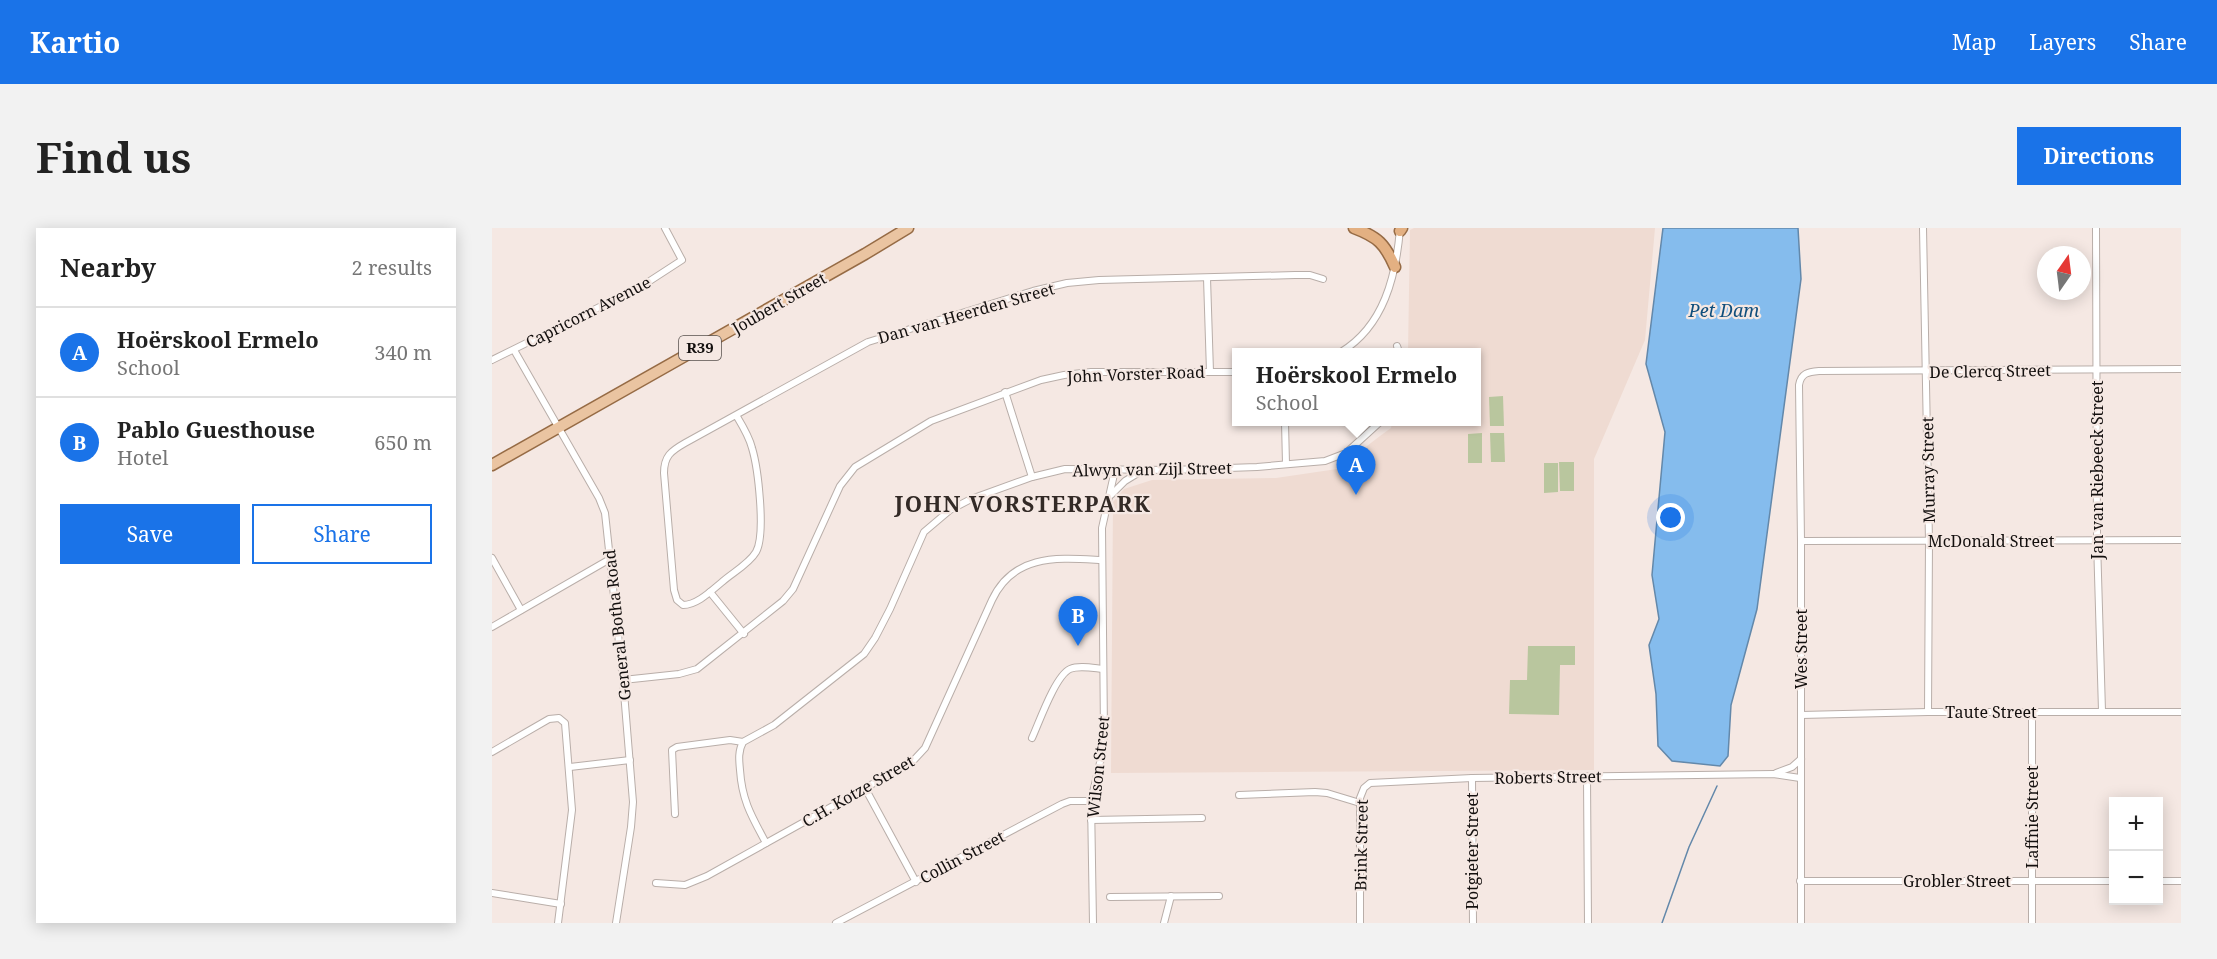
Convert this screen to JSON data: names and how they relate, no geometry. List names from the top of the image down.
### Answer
{
  "streets": {
    "main road": ["Joubert Street", "R39"],
    "street": [
      "Capricorn Avenue",
      "Dan van Heerden Street",
      "De Clercq Street",
      "John Vorster Road",
      "Alwyn van Zijl Street",
      "Murray Street",
      "Jan van Riebeeck Street",
      "McDonald Street",
      "General Botha Road",
      "Wes Street",
      "Taute Street",
      "Wilson Street",
      "Roberts Street",
      "C.H. Kotze Street",
      "Laffnie Street",
      "Brink Street",
      "Potgieter Street",
      "Collin Street",
      "Grobler Street"
    ]
  },
  "crossings": [
    ["Joubert Street", "General Botha Road"],
    ["Capricorn Avenue", "General Botha Road"],
    ["De Clercq Street", "Murray Street"],
    ["De Clercq Street", "Jan van Riebeeck Street"],
    ["De Clercq Street", "Wes Street"],
    ["John Vorster Road", "General Botha Road"],
    ["Alwyn van Zijl Street", "Wilson Street"],
    ["Murray Street", "McDonald Street"],
    ["Murray Street", "Taute Street"],
    ["Jan van Riebeeck Street", "McDonald Street"],
    ["Jan van Riebeeck Street", "Taute Street"],
    ["McDonald Street", "Wes Street"],
    ["Wes Street", "Taute Street"],
    ["Wes Street", "Grobler Street"],
    ["Taute Street", "Laffnie Street"],
    ["Wilson Street", "C.H. Kotze Street"],
    ["Wilson Street", "Collin Street"],
    ["Roberts Street", "Brink Street"],
    ["Roberts Street", "Potgieter Street"],
    ["Laffnie Street", "Grobler Street"]
  ],
  "districts": ["JOHN VORSTERPARK"],
  "water": ["Pet Dam"],
  "north": "top",
  "page": {
    "header": "Kartio",
    "nav": ["Map", "Layers", "Share"],
    "buttons": [
      "Directions",
      ["Save", "Share"]
    ],
    "title": "Find us",
    "heading": ["Nearby", "2 results"],
    "list": [
      {
        "mark": "A",
        "name": "Hoërskool Ermelo",
        "note": "School",
        "value": "340 m"
      },
      {
        "mark": "B",
        "name": "Pablo Guesthouse",
        "note": "Hotel",
        "value": "650 m"
      }
    ],
    "popup": ["Hoërskool Ermelo", "School"],
    "pins": ["A", "B"],
    "map_buttons": ["+", "−"]
  }
}
